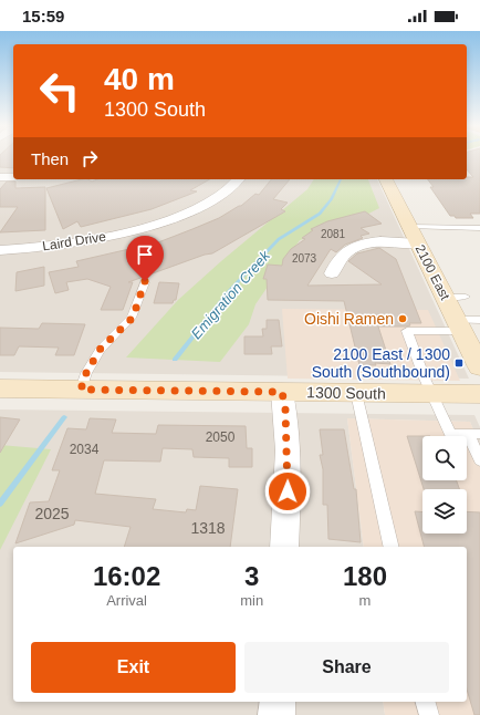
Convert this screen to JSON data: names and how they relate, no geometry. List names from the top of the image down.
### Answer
{
  "streets": {
    "street": ["Laird Drive", "2100 East", "1300 South"]
  },
  "water": ["Emigration Creek"],
  "places": {
    "other": ["Oishi Ramen"],
    "transit": ["2100 East / 1300 South (Southbound)"]
  },
  "house_numbers": [
    "2081",
    "2073",
    "2050",
    "2034",
    "2025",
    "1318"
  ],
  "page": {
    "status": "15:59",
    "turn": ["40 m", "1300 South"],
    "then": "Then",
    "eta": [
      "16:02",
      "Arrival",
      "3",
      "min",
      "180",
      "m"
    ],
    "buttons": ["Exit", "Share"]
  }
}
